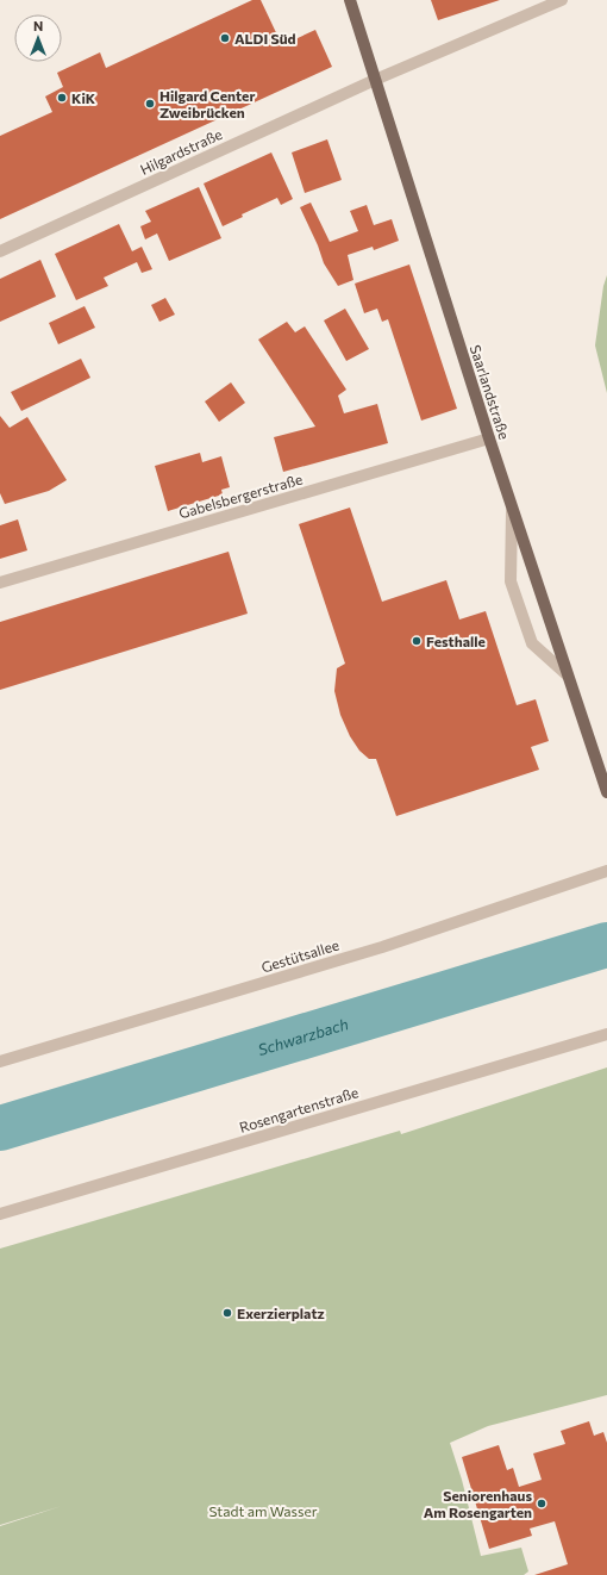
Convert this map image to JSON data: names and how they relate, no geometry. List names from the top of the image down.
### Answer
{
  "streets": {
    "main road": ["Saarlandstraße"],
    "street": [
      "Hilgardstraße",
      "Gabelsbergerstraße",
      "Gestütsallee",
      "Rosengartenstraße"
    ]
  },
  "crossings": [
    ["Hilgardstraße", "Saarlandstraße"],
    ["Saarlandstraße", "Gabelsbergerstraße"]
  ],
  "water": ["Schwarzbach"],
  "parks": ["Stadt am Wasser"],
  "places": [
    "ALDI Süd",
    "KiK",
    "Hilgard Center Zweibrücken",
    "Festhalle",
    "Exerzierplatz",
    "Seniorenhaus Am Rosengarten"
  ],
  "north": "top"
}
